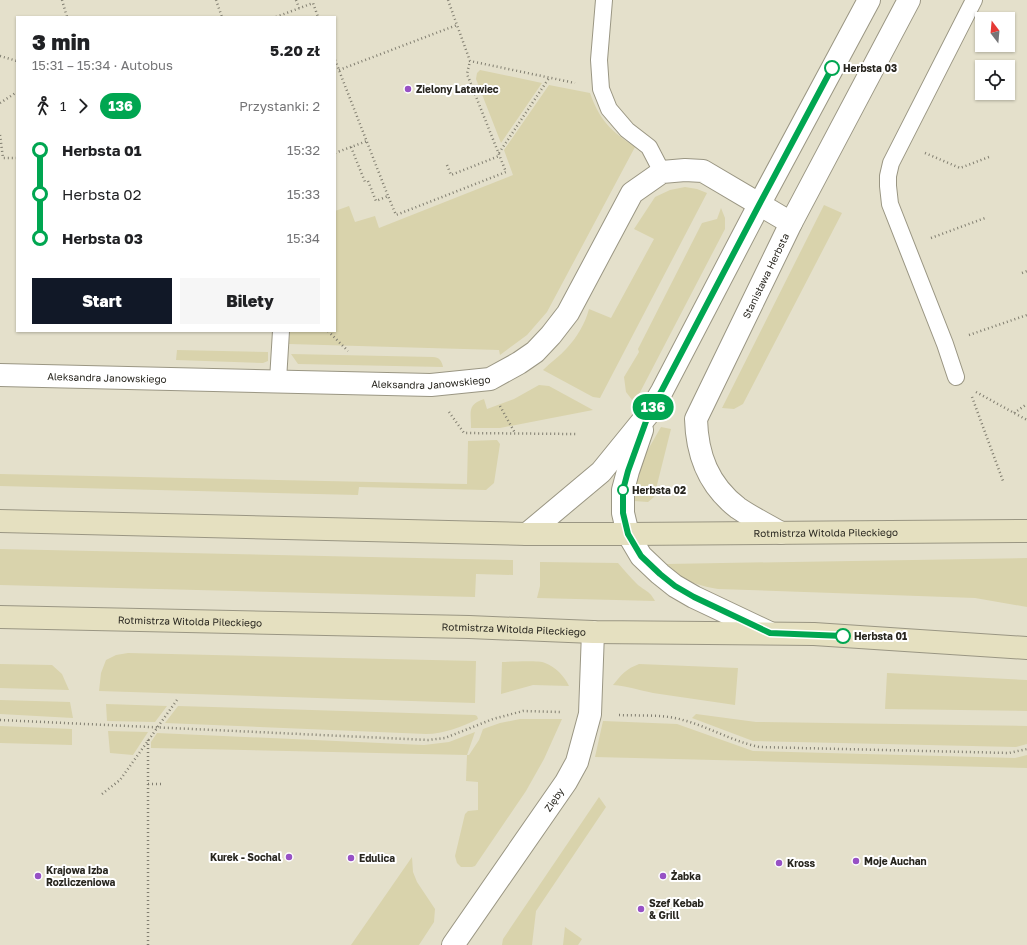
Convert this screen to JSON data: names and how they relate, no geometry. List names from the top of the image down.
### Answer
{
  "streets": {
    "main road": ["Rotmistrza Witolda Pileckiego"],
    "street": ["Stanisława Herbsta", "Aleksandra Janowskiego", "Zięby"]
  },
  "crossings": [
    ["Stanisława Herbsta", "Rotmistrza Witolda Pileckiego"],
    ["Rotmistrza Witolda Pileckiego", "Zięby"]
  ],
  "places": [
    "Herbsta 03",
    "Zielony Latawiec",
    "Herbsta 02",
    "Herbsta 01",
    "Kurek - Sochal",
    "Edulica",
    "Moje Auchan",
    "Kross",
    "Krajowa Izba Rozliczeniowa",
    "Żabka",
    "Szef Kebab & Grill"
  ],
  "lines": ["bus line 136"],
  "north": "top",
  "page": {
    "on_map": "136",
    "heading": ["3 min", "15:31 – 15:34 · Autobus", "5.20 zł"],
    "legs": ["1", "136", "Przystanki: 2"],
    "list": [
      {
        "name": "Herbsta 01",
        "value": "15:32"
      },
      {
        "name": "Herbsta 02",
        "value": "15:33"
      },
      {
        "name": "Herbsta 03",
        "value": "15:34"
      }
    ],
    "buttons": ["Start", "Bilety"]
  }
}
